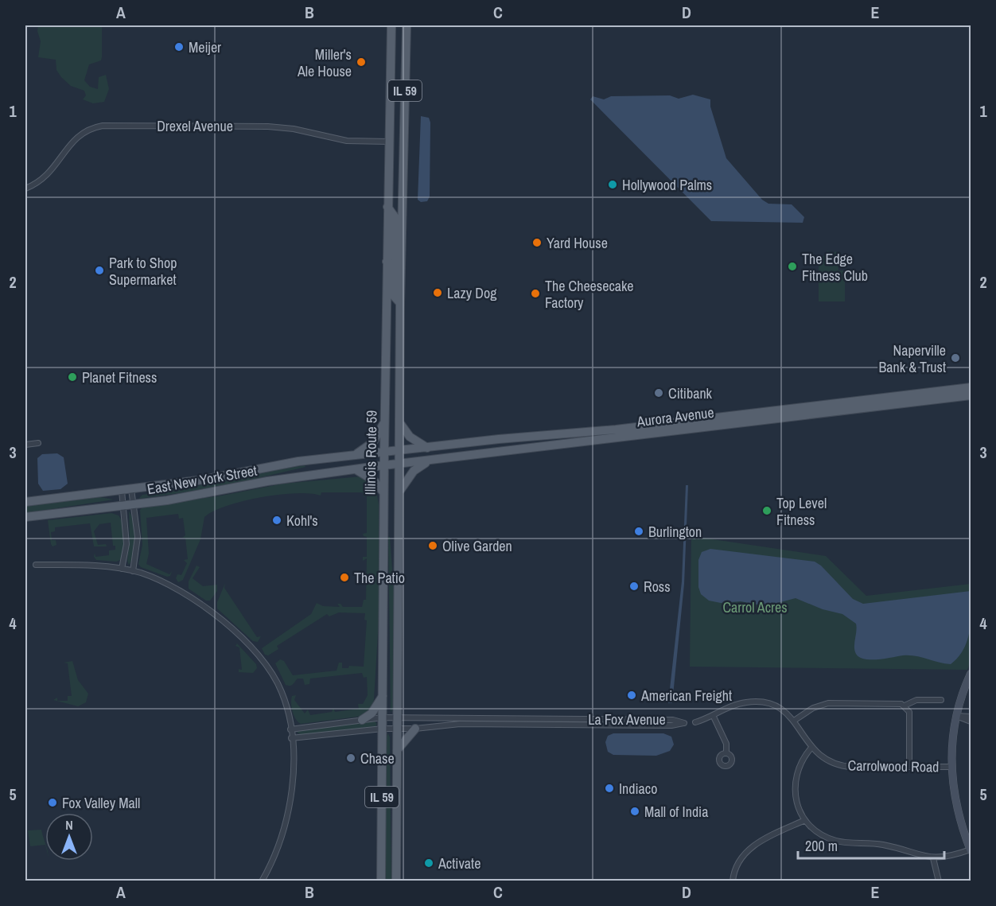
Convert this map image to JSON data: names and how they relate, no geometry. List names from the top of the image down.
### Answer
{
  "streets": {
    "main road": [
      "IL 59",
      "Aurora Avenue",
      "Illinois Route 59",
      "East New York Street"
    ],
    "street": ["Drexel Avenue", "La Fox Avenue", "Carrolwood Road"]
  },
  "crossings": [
    ["IL 59", "Illinois Route 59"],
    ["Drexel Avenue", "Illinois Route 59"],
    ["Aurora Avenue", "Illinois Route 59"],
    ["Aurora Avenue", "East New York Street"],
    ["Illinois Route 59", "East New York Street"],
    ["Illinois Route 59", "La Fox Avenue"]
  ],
  "parks": ["Carrol Acres"],
  "places": [
    "Meijer",
    "Miller's Ale House",
    "Hollywood Palms",
    "Yard House",
    "The Edge Fitness Club",
    "Park to Shop Supermarket",
    "Lazy Dog",
    "The Cheesecake Factory",
    "Naperville Bank & Trust",
    "Planet Fitness",
    "Citibank",
    "Top Level Fitness",
    "Kohl's",
    "Burlington",
    "Olive Garden",
    "The Patio",
    "Ross",
    "American Freight",
    "Chase",
    "Indiaco",
    "Fox Valley Mall",
    "Mall of India",
    "Activate"
  ],
  "scale_bar": "200 m",
  "north": "top",
  "grid": {
    "columns": [
      "A",
      "B",
      "C",
      "D",
      "E"
    ],
    "rows": [
      "1",
      "2",
      "3",
      "4",
      "5"
    ]
  }
}
